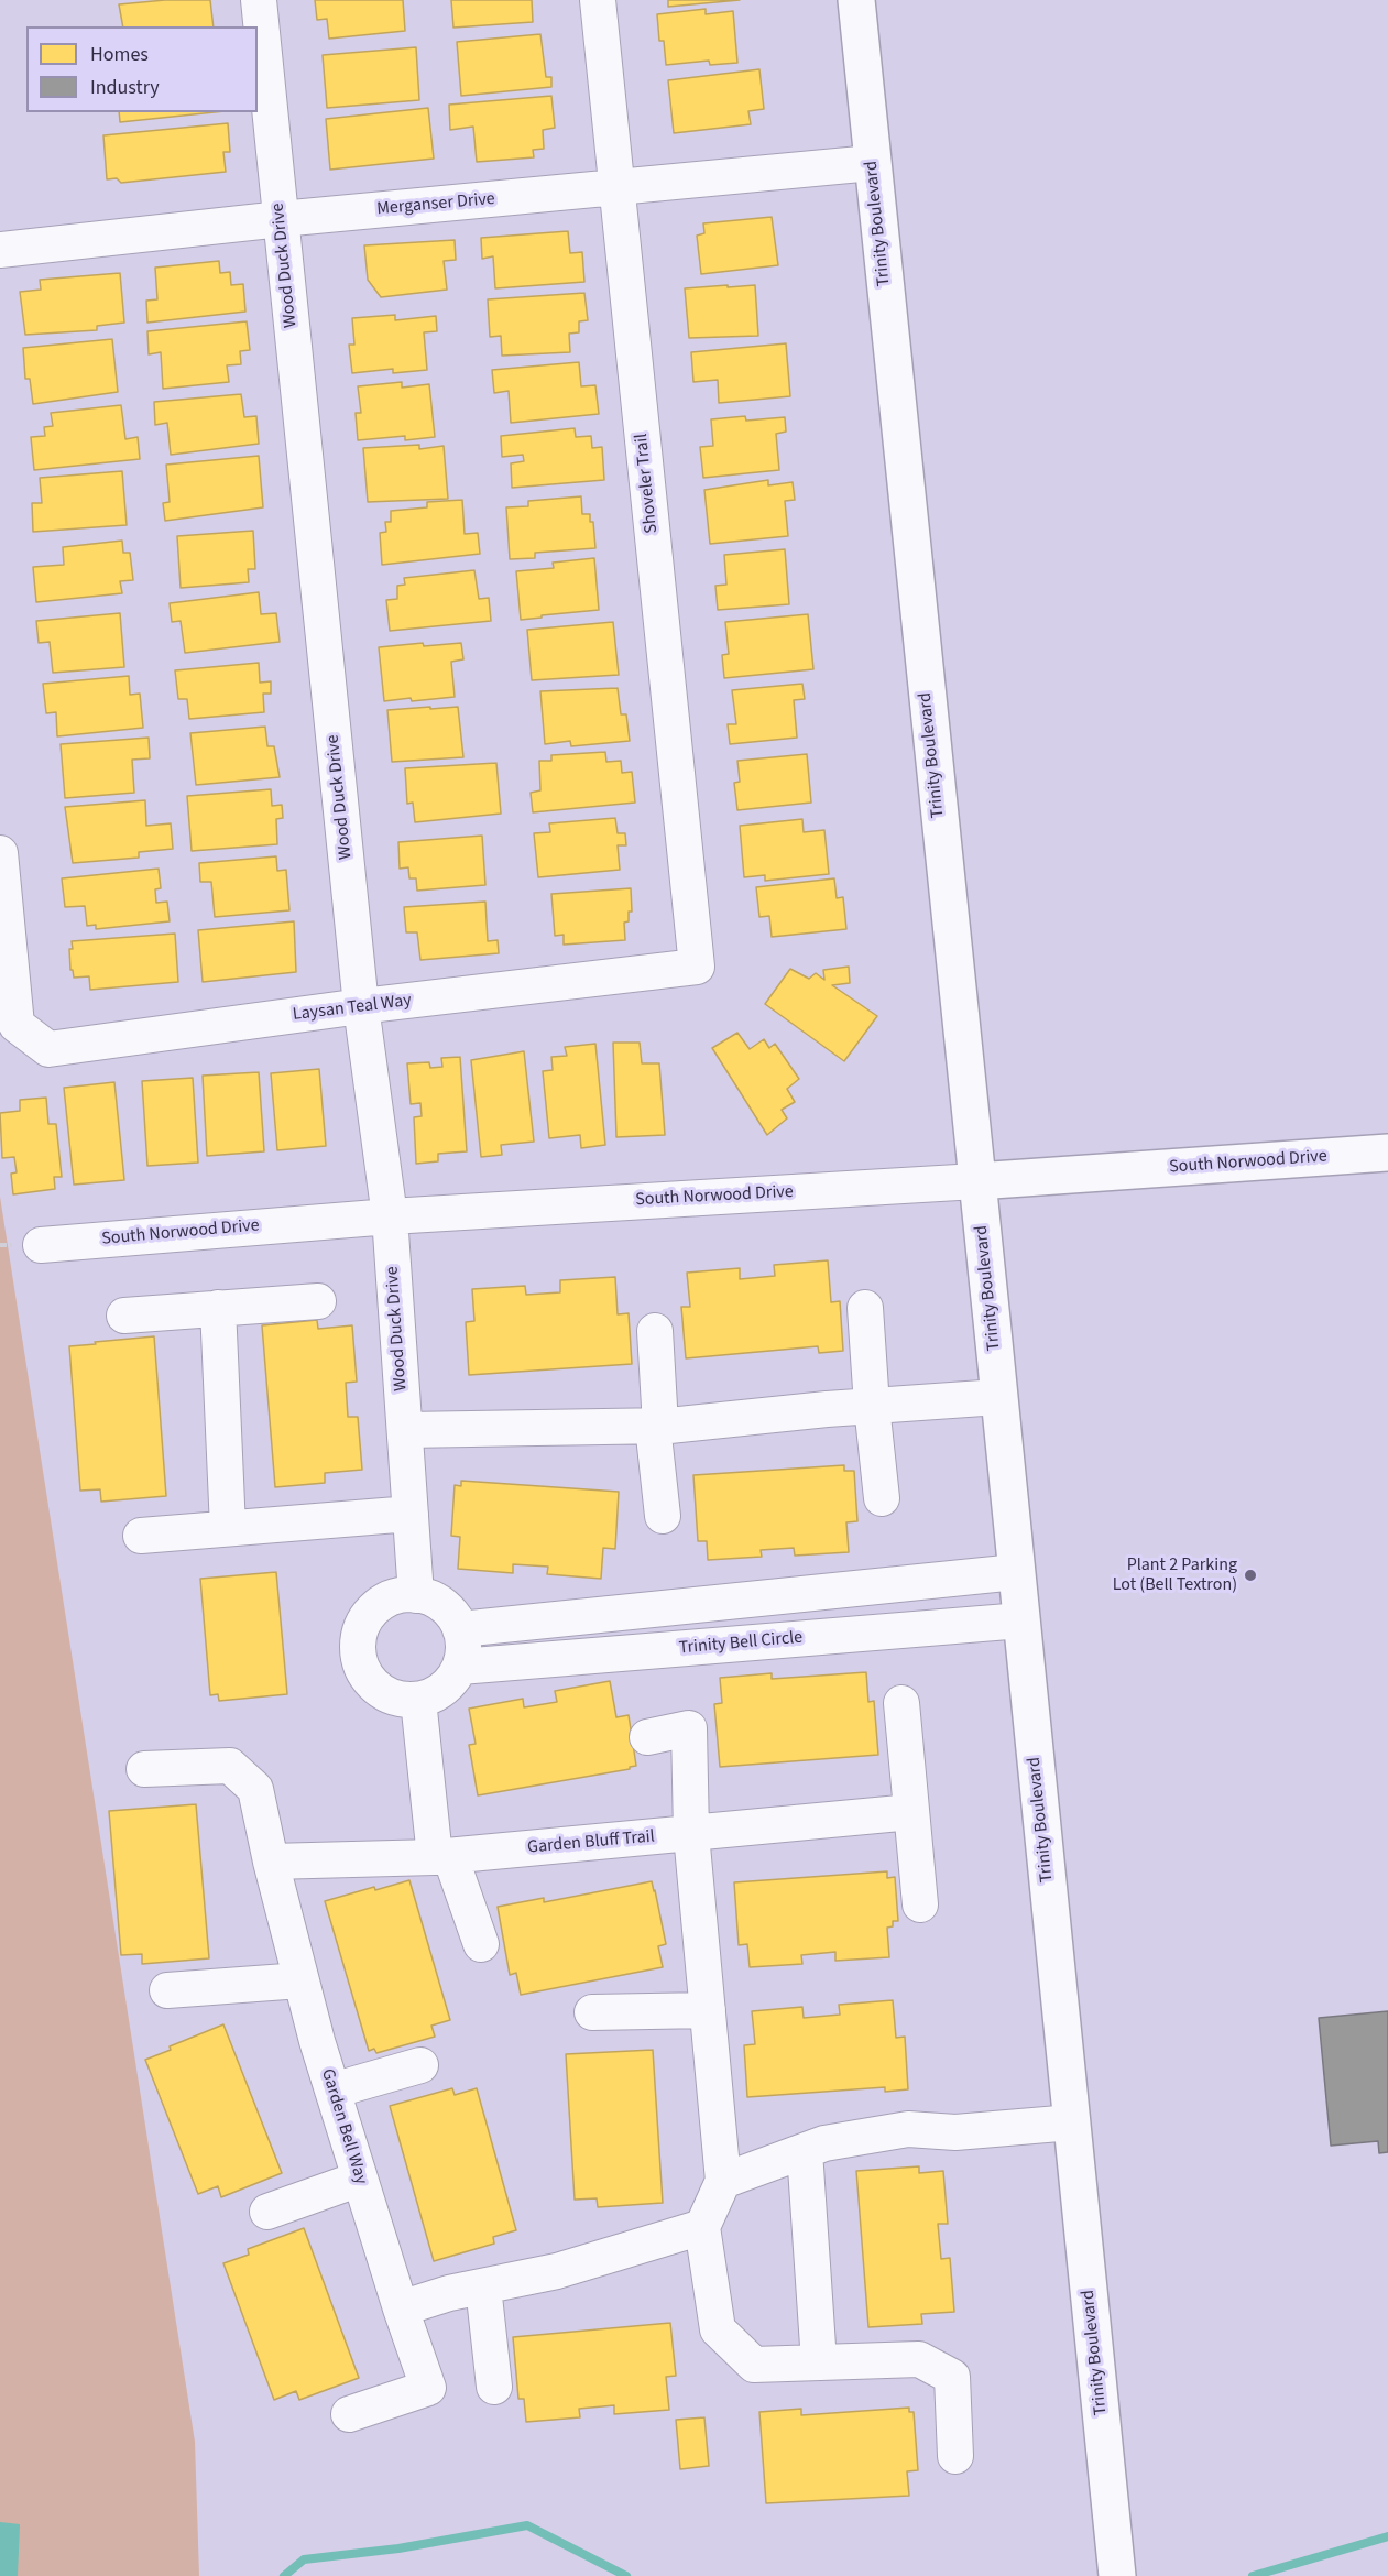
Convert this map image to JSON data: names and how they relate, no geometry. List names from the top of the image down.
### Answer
{
  "streets": {
    "main road": ["Trinity Boulevard", "South Norwood Drive"],
    "street": [
      "Merganser Drive",
      "Wood Duck Drive",
      "Shoveler Trail",
      "Laysan Teal Way",
      "Trinity Bell Circle",
      "Garden Bluff Trail",
      "Garden Bell Way"
    ]
  },
  "crossings": [
    ["Merganser Drive", "Trinity Boulevard"],
    ["Merganser Drive", "Wood Duck Drive"],
    ["Merganser Drive", "Shoveler Trail"],
    ["Trinity Boulevard", "South Norwood Drive"],
    ["Trinity Boulevard", "Trinity Bell Circle"],
    ["Wood Duck Drive", "Laysan Teal Way"],
    ["Wood Duck Drive", "South Norwood Drive"],
    ["Wood Duck Drive", "Trinity Bell Circle"],
    ["Shoveler Trail", "Laysan Teal Way"],
    ["Garden Bluff Trail", "Garden Bell Way"]
  ],
  "places": ["Plant 2 Parking Lot (Bell Textron)"],
  "legend": ["Homes", "Industry"]
}
